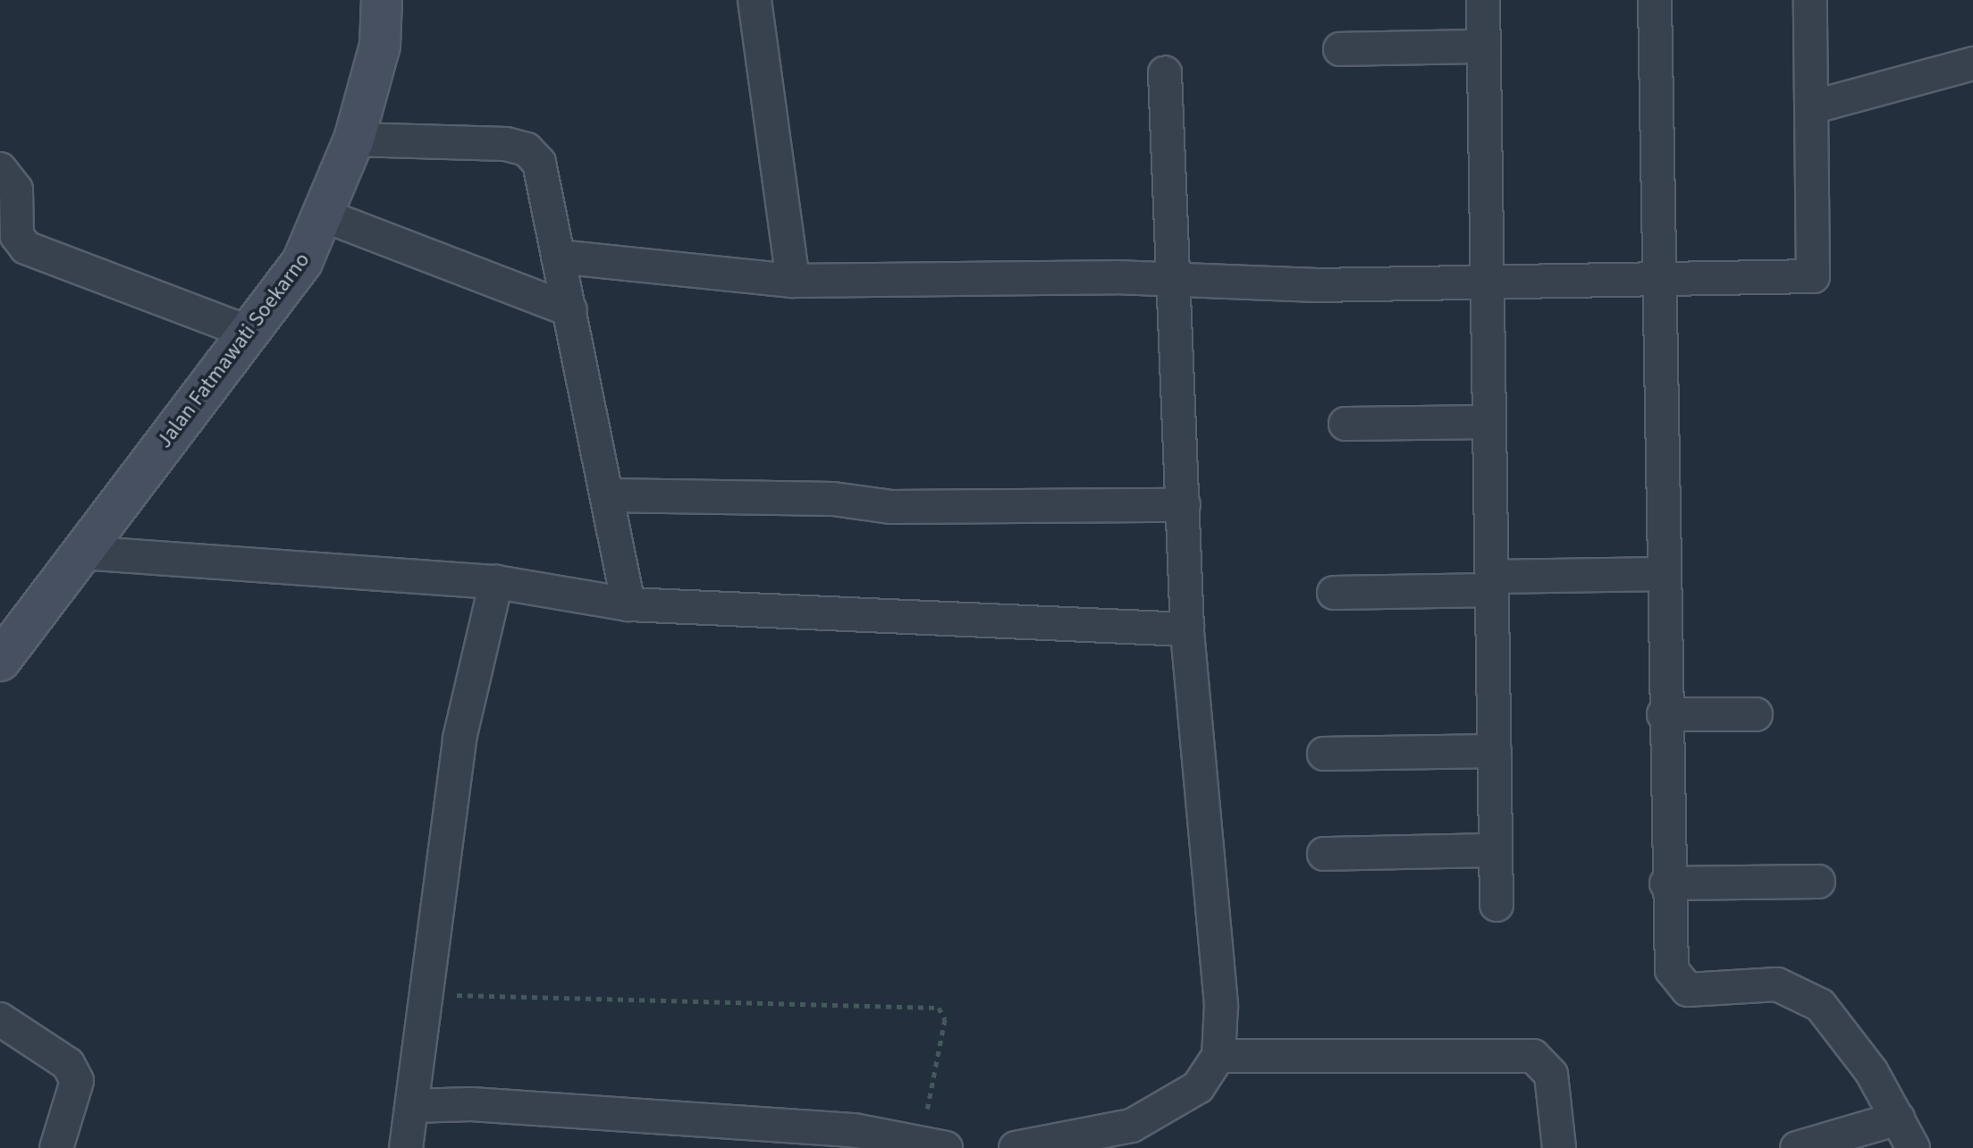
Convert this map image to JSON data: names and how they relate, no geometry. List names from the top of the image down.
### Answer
{
  "streets": {
    "main road": ["Jalan Fatmawati Soekarno"]
  }
}
